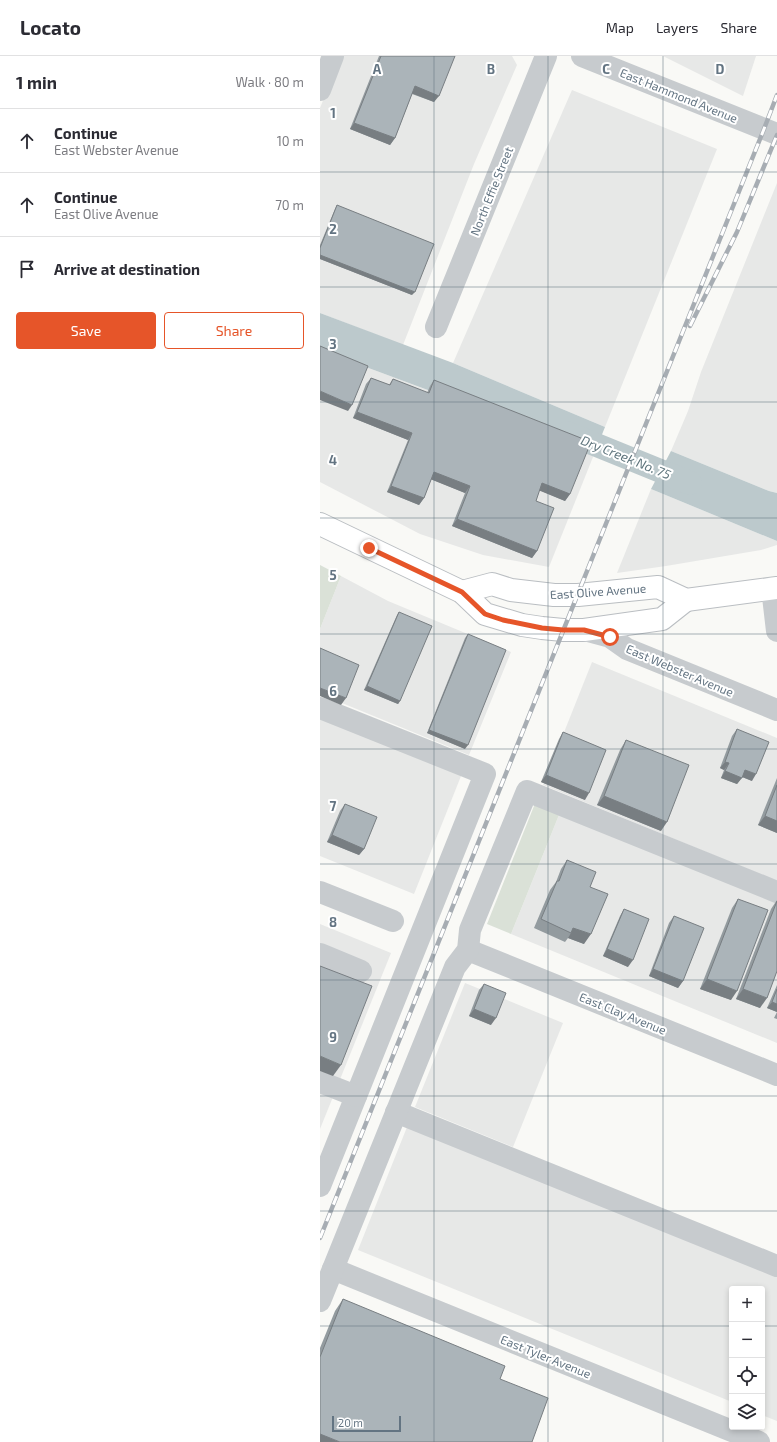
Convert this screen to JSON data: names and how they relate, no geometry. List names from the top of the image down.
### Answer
{
  "streets": {
    "main road": ["East Olive Avenue"],
    "street": [
      "East Hammond Avenue",
      "North Effie Street",
      "East Webster Avenue",
      "East Clay Avenue",
      "East Tyler Avenue"
    ]
  },
  "water": ["Dry Creek No. 75"],
  "scale_bar": "20 m",
  "page": {
    "header": "Locato",
    "nav": ["Map", "Layers", "Share"],
    "heading": ["1 min", "Walk · 80 m"],
    "list": [
      ["Continue", "East Webster Avenue", "10 m"],
      ["Continue", "East Olive Avenue", "70 m"],
      "Arrive at destination"
    ],
    "buttons": ["Save", "Share"],
    "map_buttons": ["+", "−"],
    "scale": "20 m"
  },
  "grid": {
    "columns": [
      "A",
      "B",
      "C",
      "D"
    ],
    "rows": [
      "1",
      "2",
      "3",
      "4",
      "5",
      "6",
      "7",
      "8",
      "9"
    ]
  }
}
